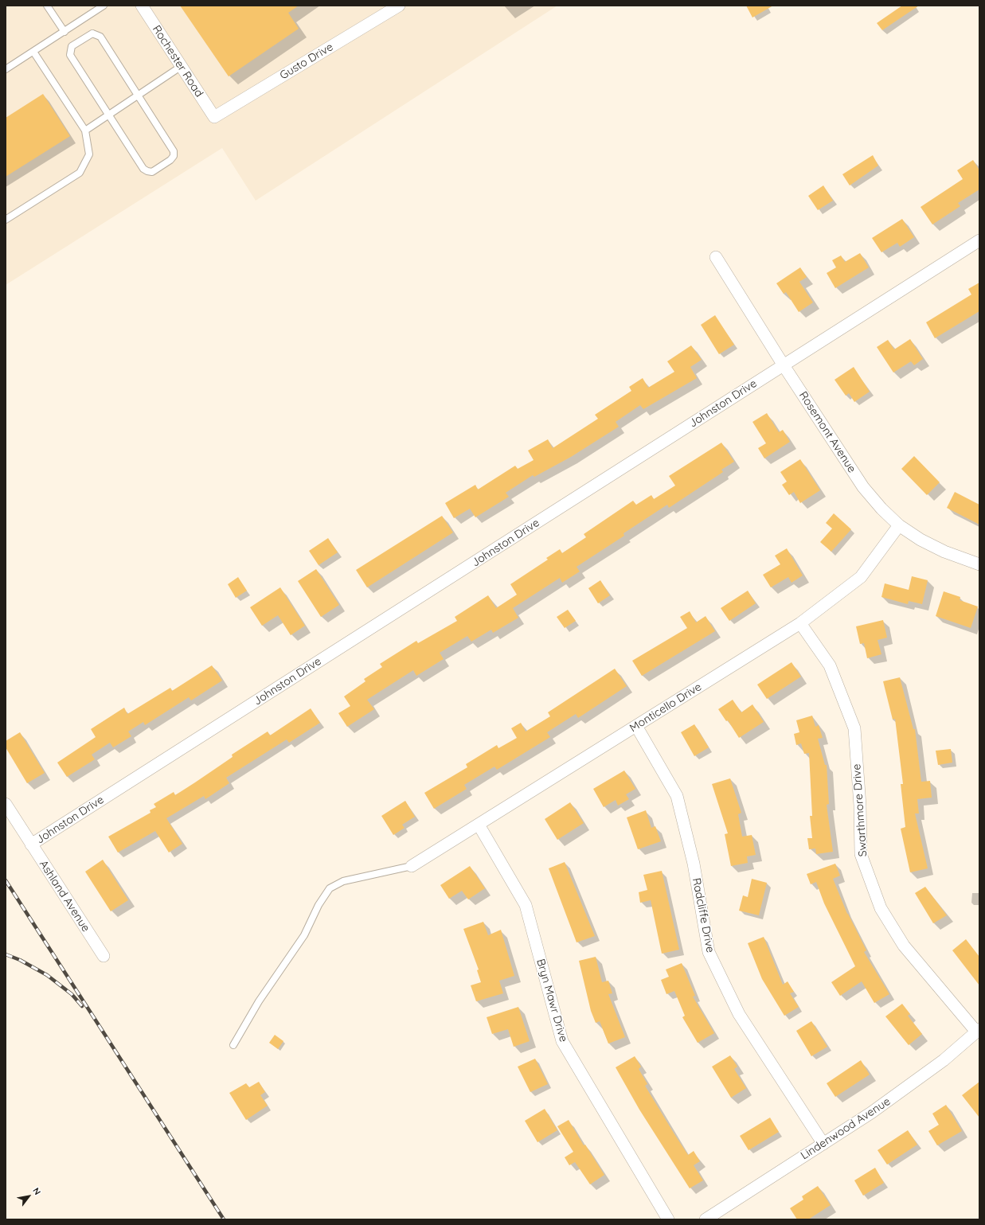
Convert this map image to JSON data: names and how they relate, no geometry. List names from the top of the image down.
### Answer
{
  "streets": {
    "street": [
      "Rochester Road",
      "Gusto Drive",
      "Johnston Drive",
      "Rosemont Avenue",
      "Monticello Drive",
      "Swarthmore Drive",
      "Ashland Avenue",
      "Radcliffe Drive",
      "Bryn Mawr Drive",
      "Lindenwood Avenue"
    ]
  },
  "crossings": [
    ["Rochester Road", "Gusto Drive"],
    ["Johnston Drive", "Rosemont Avenue"],
    ["Johnston Drive", "Ashland Avenue"],
    ["Rosemont Avenue", "Monticello Drive"],
    ["Monticello Drive", "Swarthmore Drive"],
    ["Monticello Drive", "Radcliffe Drive"],
    ["Monticello Drive", "Bryn Mawr Drive"],
    ["Swarthmore Drive", "Lindenwood Avenue"],
    ["Radcliffe Drive", "Lindenwood Avenue"]
  ],
  "north": "top right"
}
